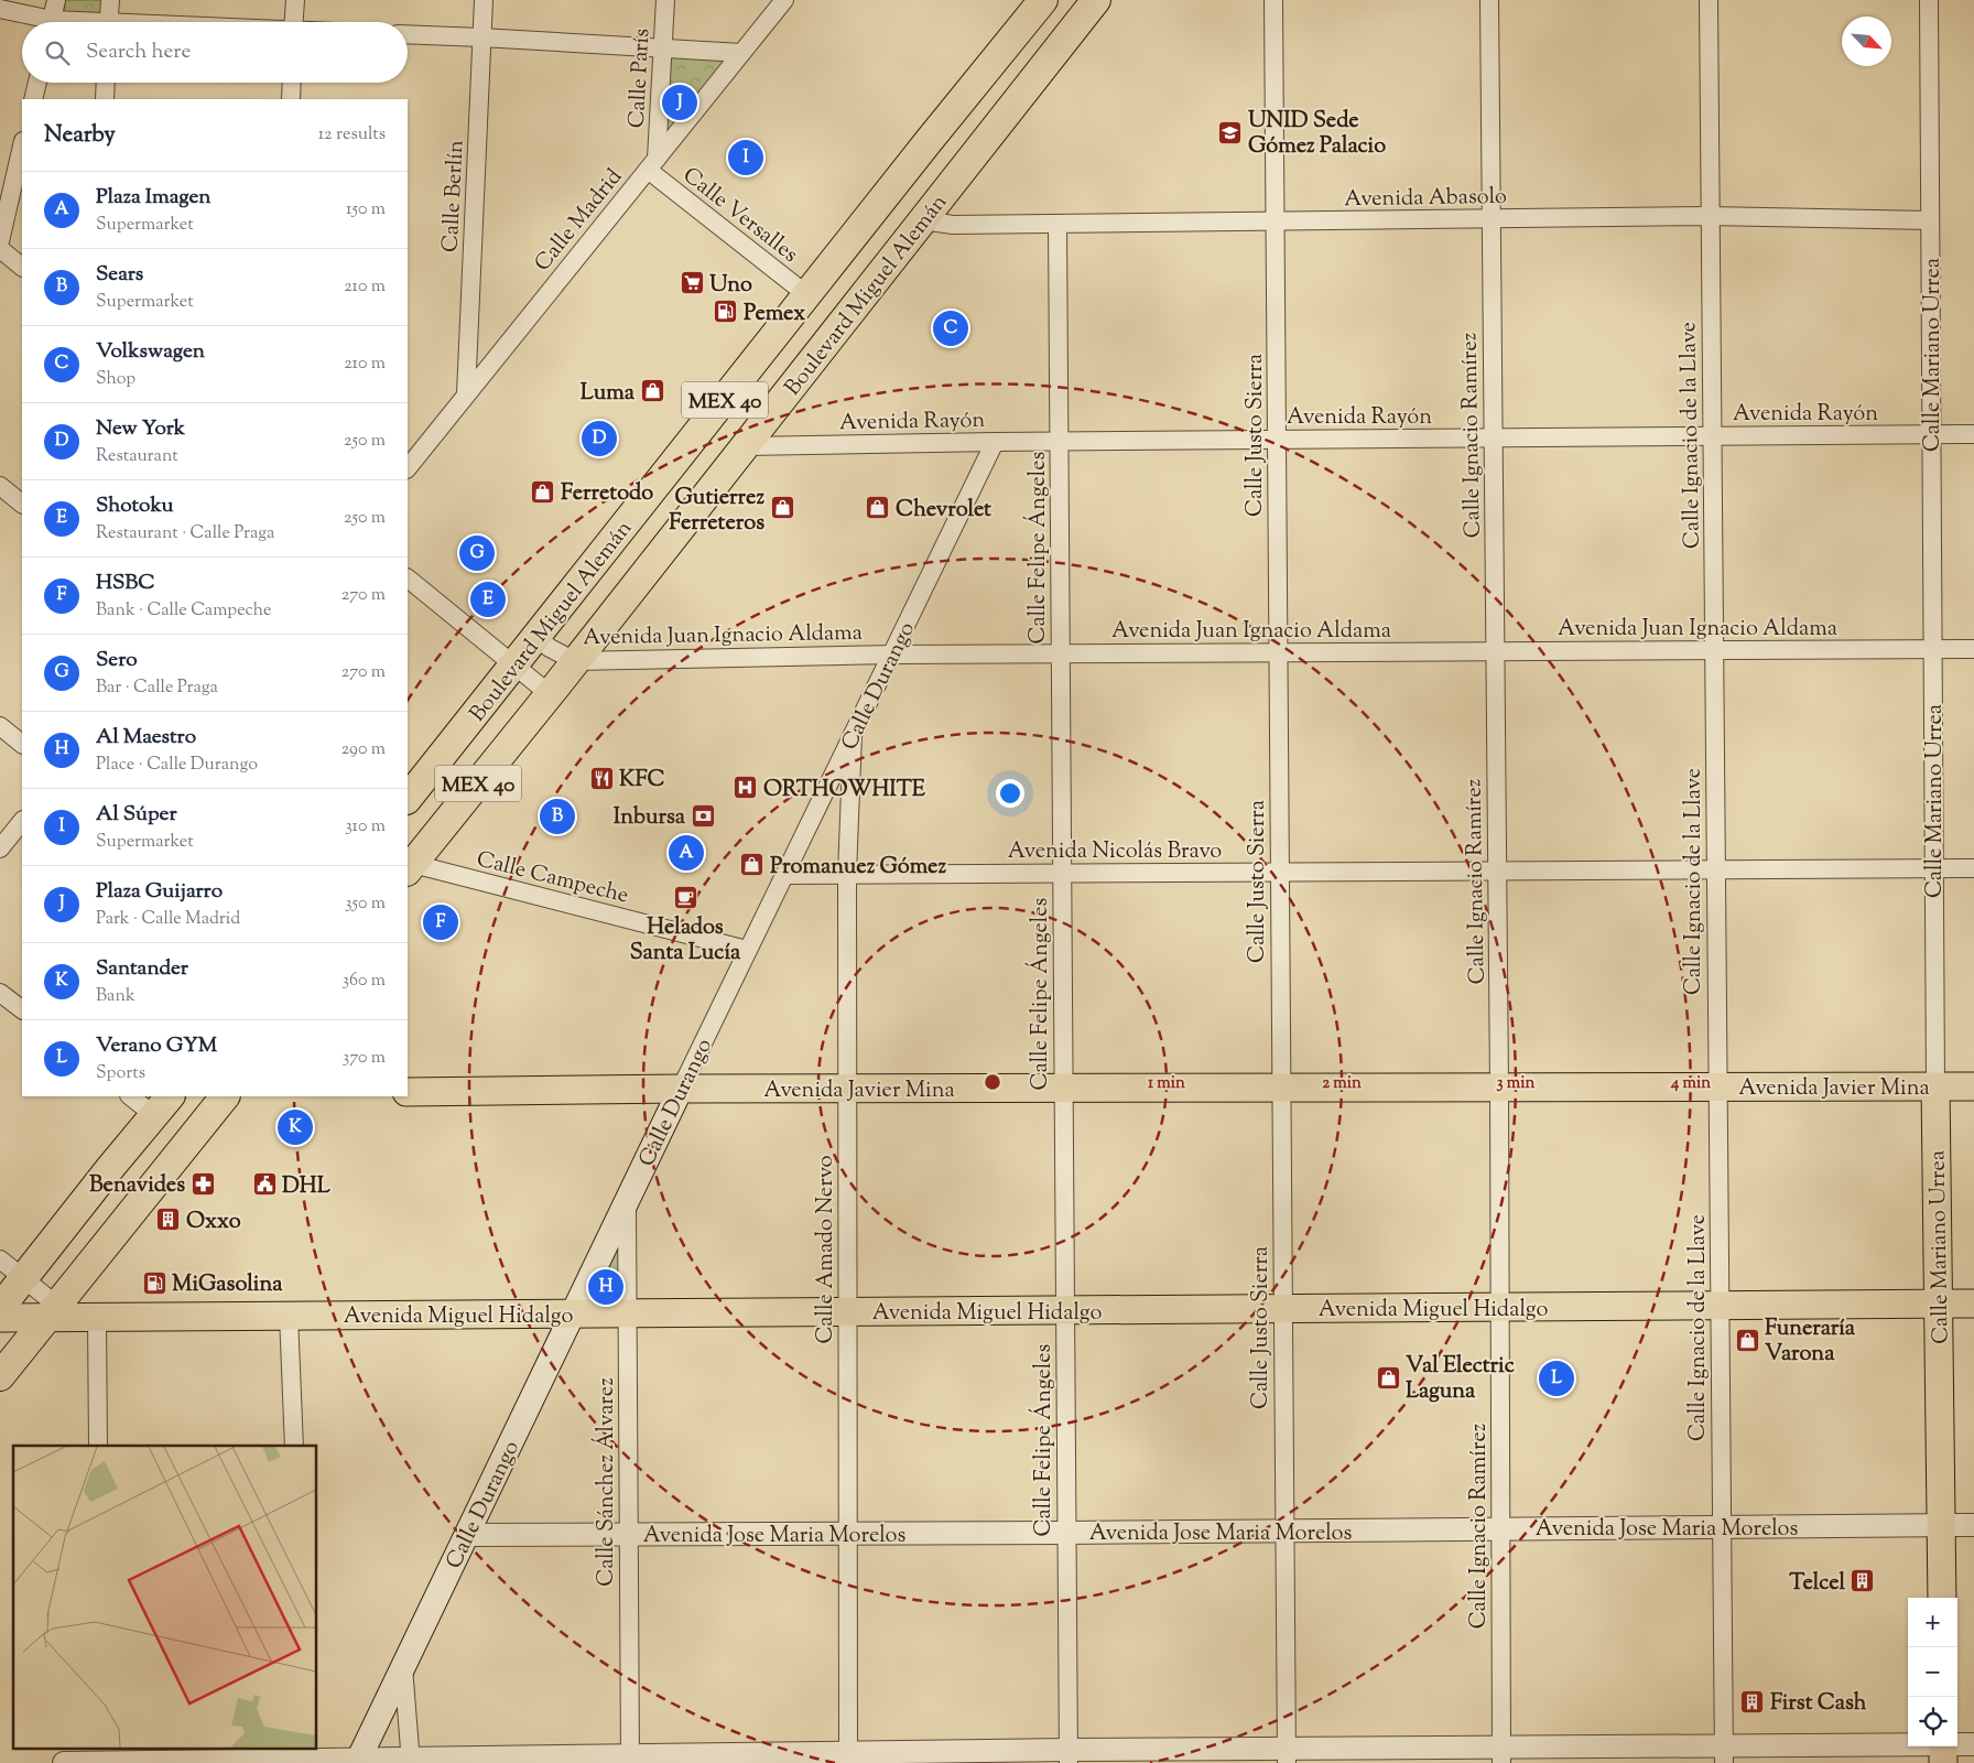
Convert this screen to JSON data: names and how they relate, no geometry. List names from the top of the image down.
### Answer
{
  "streets": {
    "highway": ["Boulevard Miguel Alemán", "MEX 40"],
    "main road": [
      "Calle Mariano Urrea",
      "Calle Durango",
      "Avenida Javier Mina",
      "Avenida Miguel Hidalgo"
    ],
    "street": [
      "Calle París",
      "Calle Berlín",
      "Avenida Abasolo",
      "Calle Versalles",
      "Calle Madrid",
      "Avenida Rayón",
      "Calle Justo Sierra",
      "Calle Ignacio Ramírez",
      "Calle Ignacio de la Llave",
      "Calle Felipe Ángeles",
      "Avenida Juan Ignacio Aldama",
      "Avenida Nicolás Bravo",
      "Calle Campeche",
      "Calle Amado Nervo",
      "Calle Sánchez Álvarez",
      "Avenida Jose Maria Morelos"
    ]
  },
  "crossings": [
    ["Calle París", "Calle Versalles"],
    ["Calle París", "Calle Madrid"],
    ["Calle Berlín", "Calle Madrid"],
    ["Avenida Abasolo", "Boulevard Miguel Alemán"],
    ["Avenida Abasolo", "Calle Mariano Urrea"],
    ["Avenida Abasolo", "Calle Justo Sierra"],
    ["Avenida Abasolo", "Calle Ignacio Ramírez"],
    ["Avenida Abasolo", "Calle Ignacio de la Llave"],
    ["Avenida Abasolo", "Calle Felipe Ángeles"],
    ["Calle Versalles", "Calle Madrid"],
    ["Calle Versalles", "Boulevard Miguel Alemán"],
    ["Boulevard Miguel Alemán", "Avenida Rayón"],
    ["Boulevard Miguel Alemán", "Avenida Juan Ignacio Aldama"],
    ["Boulevard Miguel Alemán", "Calle Campeche"],
    ["Calle Mariano Urrea", "Avenida Rayón"],
    ["Calle Mariano Urrea", "Avenida Juan Ignacio Aldama"],
    ["Calle Mariano Urrea", "Avenida Nicolás Bravo"],
    ["Calle Mariano Urrea", "Avenida Javier Mina"],
    ["Calle Mariano Urrea", "Avenida Miguel Hidalgo"],
    ["Calle Mariano Urrea", "Avenida Jose Maria Morelos"],
    ["Avenida Rayón", "Calle Justo Sierra"],
    ["Avenida Rayón", "Calle Ignacio Ramírez"],
    ["Avenida Rayón", "Calle Ignacio de la Llave"],
    ["Avenida Rayón", "Calle Felipe Ángeles"],
    ["Avenida Rayón", "Calle Durango"],
    ["Calle Justo Sierra", "Avenida Juan Ignacio Aldama"],
    ["Calle Justo Sierra", "Avenida Nicolás Bravo"],
    ["Calle Justo Sierra", "Avenida Javier Mina"],
    ["Calle Justo Sierra", "Avenida Miguel Hidalgo"],
    ["Calle Justo Sierra", "Avenida Jose Maria Morelos"],
    ["Calle Ignacio Ramírez", "Avenida Juan Ignacio Aldama"],
    ["Calle Ignacio Ramírez", "Avenida Nicolás Bravo"],
    ["Calle Ignacio Ramírez", "Avenida Javier Mina"],
    ["Calle Ignacio Ramírez", "Avenida Miguel Hidalgo"],
    ["Calle Ignacio Ramírez", "Avenida Jose Maria Morelos"],
    ["Calle Ignacio de la Llave", "Avenida Juan Ignacio Aldama"],
    ["Calle Ignacio de la Llave", "Avenida Nicolás Bravo"],
    ["Calle Ignacio de la Llave", "Avenida Javier Mina"],
    ["Calle Ignacio de la Llave", "Avenida Miguel Hidalgo"],
    ["Calle Ignacio de la Llave", "Avenida Jose Maria Morelos"],
    ["Calle Felipe Ángeles", "Avenida Juan Ignacio Aldama"],
    ["Calle Felipe Ángeles", "Avenida Nicolás Bravo"],
    ["Calle Felipe Ángeles", "Avenida Javier Mina"],
    ["Calle Felipe Ángeles", "Avenida Miguel Hidalgo"],
    ["Calle Felipe Ángeles", "Avenida Jose Maria Morelos"],
    ["Avenida Juan Ignacio Aldama", "Calle Durango"],
    ["Calle Durango", "Avenida Nicolás Bravo"],
    ["Calle Durango", "Calle Campeche"],
    ["Calle Durango", "Avenida Javier Mina"],
    ["Calle Durango", "Calle Amado Nervo"],
    ["Calle Durango", "Avenida Miguel Hidalgo"],
    ["Calle Durango", "Calle Sánchez Álvarez"],
    ["Calle Durango", "Avenida Jose Maria Morelos"],
    ["Avenida Nicolás Bravo", "Calle Amado Nervo"],
    ["Avenida Javier Mina", "Calle Amado Nervo"],
    ["Calle Amado Nervo", "Avenida Miguel Hidalgo"],
    ["Calle Amado Nervo", "Avenida Jose Maria Morelos"],
    ["Avenida Miguel Hidalgo", "Calle Sánchez Álvarez"],
    ["Calle Sánchez Álvarez", "Avenida Jose Maria Morelos"]
  ],
  "places": {
    "school or university": ["UNID Sede Gómez Palacio"],
    "supermarket": ["Uno"],
    "fuel station": ["Pemex", "MiGasolina"],
    "shop": [
      "Luma",
      "Ferretodo",
      "Gutierrez Ferreteros",
      "Chevrolet",
      "Promanuez Gómez",
      "Funeraría Varona",
      "Val Electric Laguna"
    ],
    "restaurant": ["KFC"],
    "hospital": ["ORTHOWHITE"],
    "bank": ["Inbursa"],
    "cafe": ["Helados Santa Lucía"],
    "pharmacy": ["Benavides"],
    "public building": ["DHL"],
    "building": ["Oxxo", "Telcel", "First Cash"]
  },
  "north": "bottom right",
  "page": {
    "search": "Search here",
    "pins": [
      "J",
      "I",
      "C",
      "D",
      "G",
      "E",
      "B",
      "A",
      "F",
      "K",
      "H",
      "L"
    ],
    "heading": ["Nearby", "12 results"],
    "list": [
      {
        "mark": "A",
        "name": "Plaza Imagen",
        "note": "Supermarket",
        "value": "150 m"
      },
      {
        "mark": "B",
        "name": "Sears",
        "note": "Supermarket",
        "value": "210 m"
      },
      {
        "mark": "C",
        "name": "Volkswagen",
        "note": "Shop",
        "value": "210 m"
      },
      {
        "mark": "D",
        "name": "New York",
        "note": "Restaurant",
        "value": "250 m"
      },
      {
        "mark": "E",
        "name": "Shotoku",
        "note": "Restaurant · Calle Praga",
        "value": "250 m"
      },
      {
        "mark": "F",
        "name": "HSBC",
        "note": "Bank · Calle Campeche",
        "value": "270 m"
      },
      {
        "mark": "G",
        "name": "Sero",
        "note": "Bar · Calle Praga",
        "value": "270 m"
      },
      {
        "mark": "H",
        "name": "Al Maestro",
        "note": "Place · Calle Durango",
        "value": "290 m"
      },
      {
        "mark": "I",
        "name": "Al Súper",
        "note": "Supermarket",
        "value": "310 m"
      },
      {
        "mark": "J",
        "name": "Plaza Guijarro",
        "note": "Park · Calle Madrid",
        "value": "350 m"
      },
      {
        "mark": "K",
        "name": "Santander",
        "note": "Bank",
        "value": "360 m"
      },
      {
        "mark": "L",
        "name": "Verano GYM",
        "note": "Sports",
        "value": "370 m"
      }
    ],
    "map_buttons": ["+", "−"]
  },
  "rings": [
    "1 min",
    "2 min",
    "3 min",
    "4 min"
  ]
}
